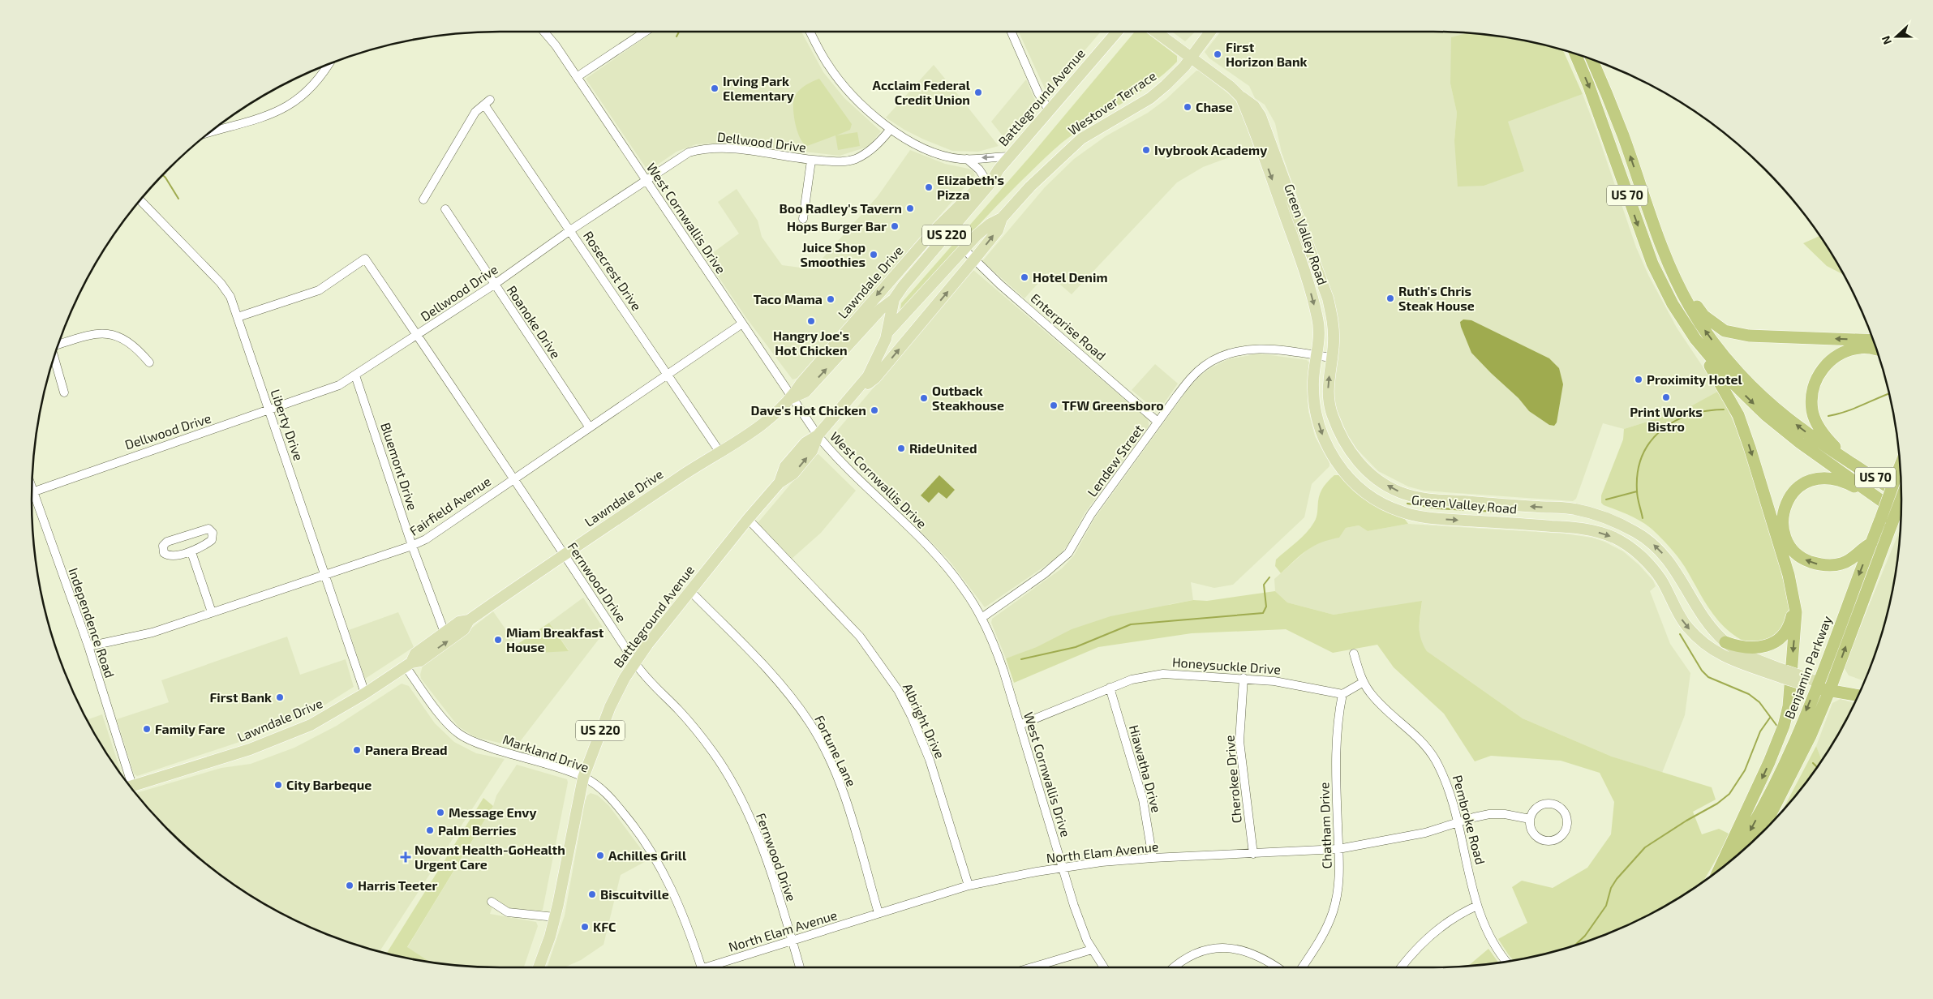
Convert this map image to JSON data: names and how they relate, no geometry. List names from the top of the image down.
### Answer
{
  "streets": {
    "highway": ["US 70", "Green Valley Road", "Benjamin Parkway"],
    "main road": [
      "Battleground Avenue",
      "Westover Terrace",
      "US 220",
      "Lawndale Drive"
    ],
    "street": [
      "Dellwood Drive",
      "West Cornwallis Drive",
      "Rosecrest Drive",
      "Roanoke Drive",
      "Enterprise Road",
      "Liberty Drive",
      "Lendew Street",
      "Bluemont Drive",
      "Fairfield Avenue",
      "Fernwood Drive",
      "Independence Road",
      "Honeysuckle Drive",
      "Albright Drive",
      "Fortune Lane",
      "Markland Drive",
      "Hiawatha Drive",
      "Cherokee Drive",
      "Pembroke Road",
      "Chatham Drive",
      "North Elam Avenue"
    ]
  },
  "crossings": [
    ["Battleground Avenue", "Westover Terrace"],
    ["Battleground Avenue", "West Cornwallis Drive"],
    ["Battleground Avenue", "Lawndale Drive"],
    ["Battleground Avenue", "Fernwood Drive"],
    ["Battleground Avenue", "Albright Drive"],
    ["Battleground Avenue", "Fortune Lane"],
    ["Battleground Avenue", "Markland Drive"],
    ["Westover Terrace", "Green Valley Road"],
    ["Westover Terrace", "Enterprise Road"],
    ["Dellwood Drive", "West Cornwallis Drive"],
    ["Dellwood Drive", "Rosecrest Drive"],
    ["Dellwood Drive", "Roanoke Drive"],
    ["Dellwood Drive", "Liberty Drive"],
    ["Dellwood Drive", "Bluemont Drive"],
    ["Dellwood Drive", "Fernwood Drive"],
    ["West Cornwallis Drive", "Lawndale Drive"],
    ["West Cornwallis Drive", "Lendew Street"],
    ["West Cornwallis Drive", "Fairfield Avenue"],
    ["West Cornwallis Drive", "Honeysuckle Drive"],
    ["West Cornwallis Drive", "North Elam Avenue"],
    ["Green Valley Road", "Lendew Street"],
    ["Green Valley Road", "Benjamin Parkway"],
    ["Rosecrest Drive", "Lawndale Drive"],
    ["Rosecrest Drive", "Fairfield Avenue"],
    ["Lawndale Drive", "Liberty Drive"],
    ["Lawndale Drive", "Bluemont Drive"],
    ["Lawndale Drive", "Fernwood Drive"],
    ["Lawndale Drive", "Markland Drive"],
    ["Roanoke Drive", "Fairfield Avenue"],
    ["Enterprise Road", "Lendew Street"],
    ["Liberty Drive", "Fairfield Avenue"],
    ["Liberty Drive", "Fernwood Drive"],
    ["Bluemont Drive", "Fairfield Avenue"],
    ["Fairfield Avenue", "Fernwood Drive"],
    ["Fairfield Avenue", "Independence Road"],
    ["Fernwood Drive", "North Elam Avenue"],
    ["Honeysuckle Drive", "Hiawatha Drive"],
    ["Honeysuckle Drive", "Cherokee Drive"],
    ["Honeysuckle Drive", "Chatham Drive"],
    ["Albright Drive", "North Elam Avenue"],
    ["Fortune Lane", "North Elam Avenue"],
    ["Hiawatha Drive", "North Elam Avenue"],
    ["Cherokee Drive", "North Elam Avenue"],
    ["Pembroke Road", "North Elam Avenue"],
    ["Chatham Drive", "North Elam Avenue"]
  ],
  "places": {
    "other": [
      "First Horizon Bank",
      "Irving Park Elementary",
      "Acclaim Federal Credit Union",
      "Chase",
      "Ivybrook Academy",
      "Elizabeth's Pizza",
      "Boo Radley's Tavern",
      "Hops Burger Bar",
      "Juice Shop Smoothies",
      "Hotel Denim",
      "Ruth's Chris Steak House",
      "Taco Mama",
      "Hangry Joe's Hot Chicken",
      "Proximity Hotel",
      "Print Works Bistro",
      "Outback Steakhouse",
      "TFW Greensboro",
      "Dave's Hot Chicken",
      "RideUnited",
      "Miam Breakfast House",
      "First Bank",
      "Family Fare",
      "Panera Bread",
      "City Barbeque",
      "Message Envy",
      "Palm Berries",
      "Achilles Grill",
      "Harris Teeter",
      "Biscuitville",
      "KFC"
    ],
    "health": ["Novant Health-GoHealth Urgent Care"]
  },
  "north": "left"
}
